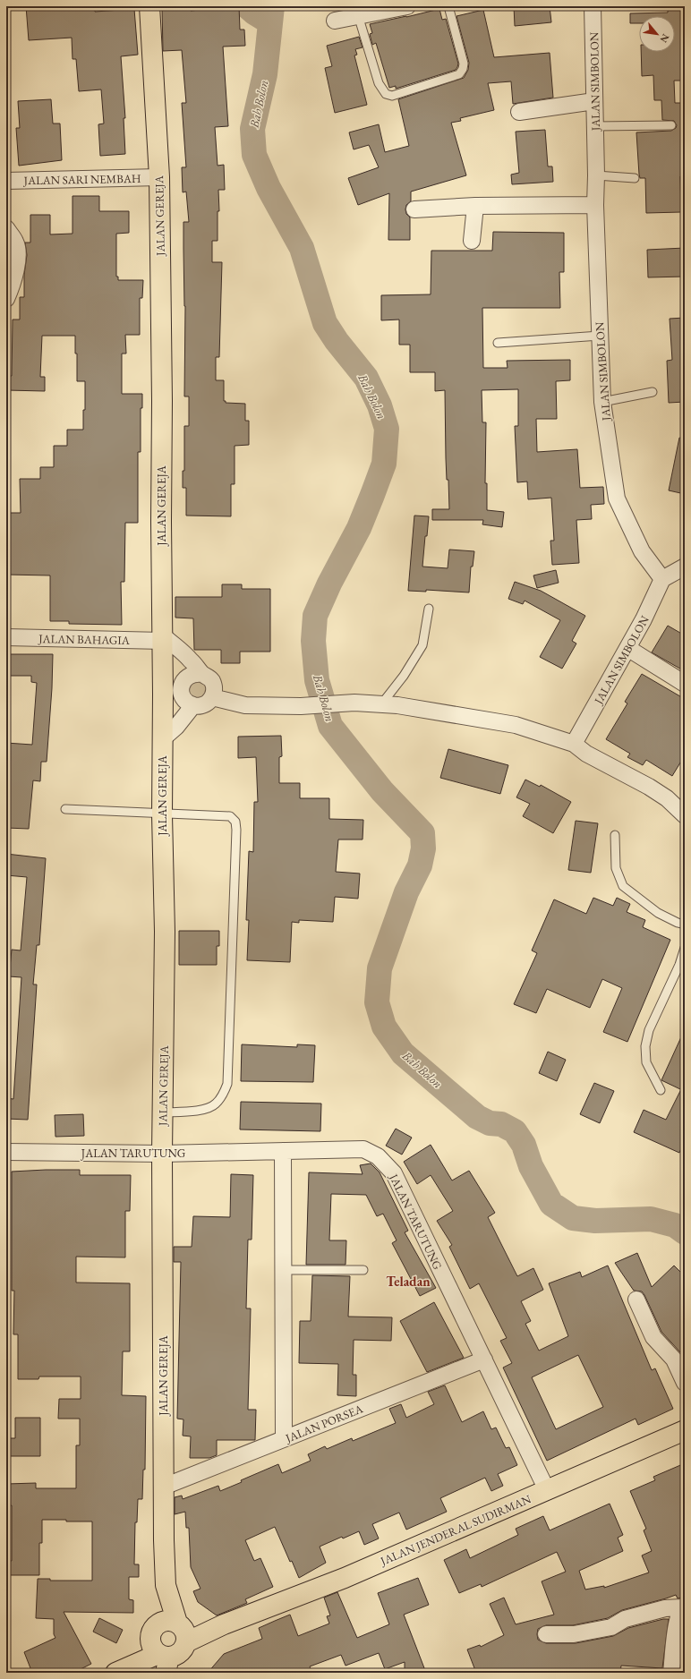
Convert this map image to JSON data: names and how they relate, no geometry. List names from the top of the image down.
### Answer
{
  "streets": {
    "main road": ["JALAN GEREJA", "JALAN JENDERAL SUDIRMAN"],
    "street": [
      "JALAN SIMBOLON",
      "JALAN SARI NEMBAH",
      "JALAN BAHAGIA",
      "JALAN TARUTUNG",
      "JALAN PORSEA"
    ]
  },
  "crossings": [
    ["JALAN SARI NEMBAH", "JALAN GEREJA"],
    ["JALAN GEREJA", "JALAN BAHAGIA"],
    ["JALAN GEREJA", "JALAN TARUTUNG"],
    ["JALAN GEREJA", "JALAN PORSEA"],
    ["JALAN GEREJA", "JALAN JENDERAL SUDIRMAN"],
    ["JALAN TARUTUNG", "JALAN PORSEA"],
    ["JALAN TARUTUNG", "JALAN JENDERAL SUDIRMAN"]
  ],
  "districts": ["Teladan"],
  "water": ["Bah Bolon"],
  "north": "bottom right"
}
